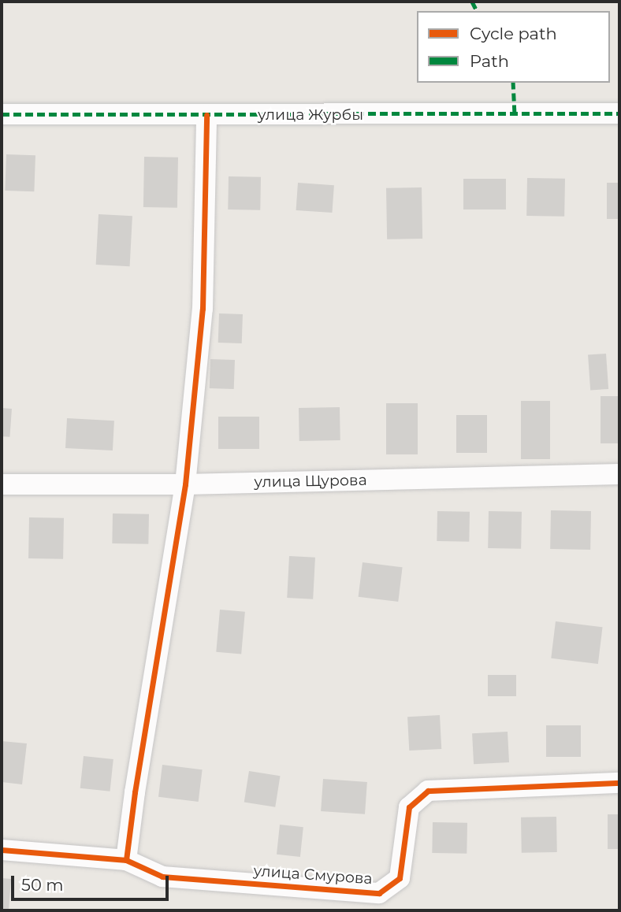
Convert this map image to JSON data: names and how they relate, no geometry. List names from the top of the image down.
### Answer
{
  "streets": {
    "street": ["улица Журбы", "улица Щурова", "улица Смурова"]
  },
  "legend": ["Cycle path", "Path"],
  "scale_bar": "50 m"
}
